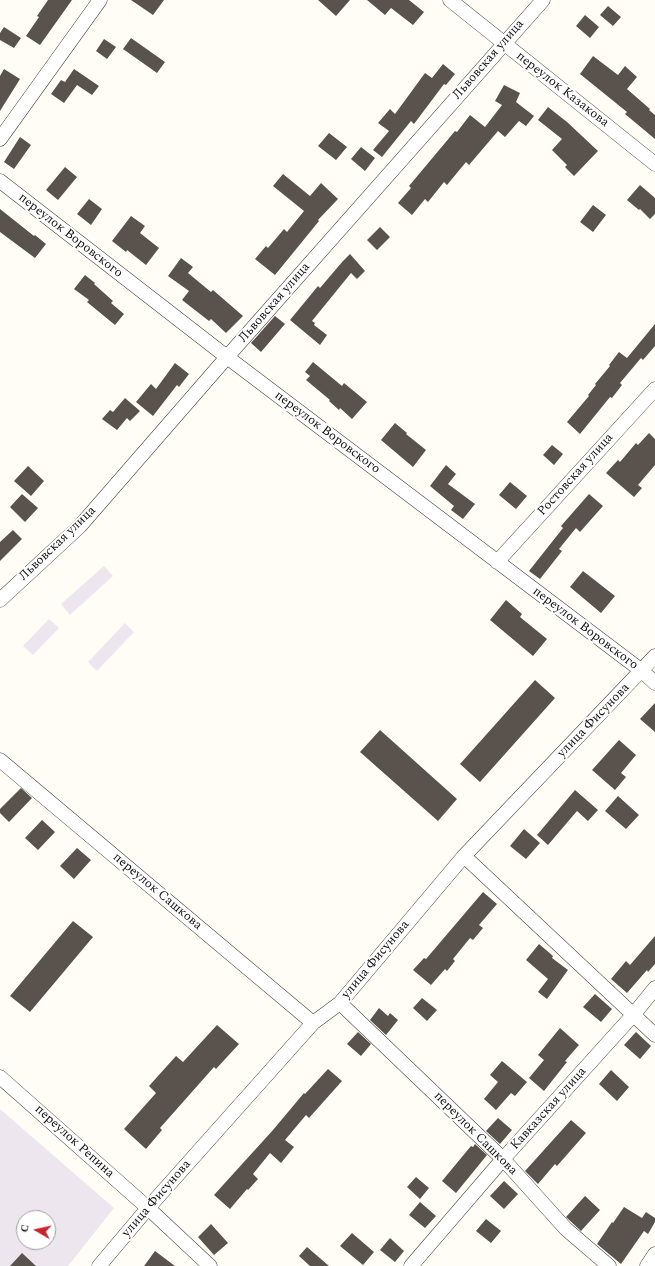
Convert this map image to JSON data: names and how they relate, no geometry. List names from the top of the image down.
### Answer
{
  "streets": {
    "street": [
      "Львовская улица",
      "переулок Казакова",
      "переулок Воровского",
      "Ростовская улица",
      "улица Фисунова",
      "переулок Сашкова",
      "Кавказская улица",
      "переулок Репина"
    ]
  },
  "crossings": [
    ["Львовская улица", "переулок Казакова"],
    ["Львовская улица", "переулок Воровского"],
    ["переулок Воровского", "Ростовская улица"],
    ["переулок Воровского", "улица Фисунова"],
    ["улица Фисунова", "переулок Сашкова"],
    ["улица Фисунова", "переулок Репина"],
    ["переулок Сашкова", "Кавказская улица"]
  ],
  "north": "left"
}
